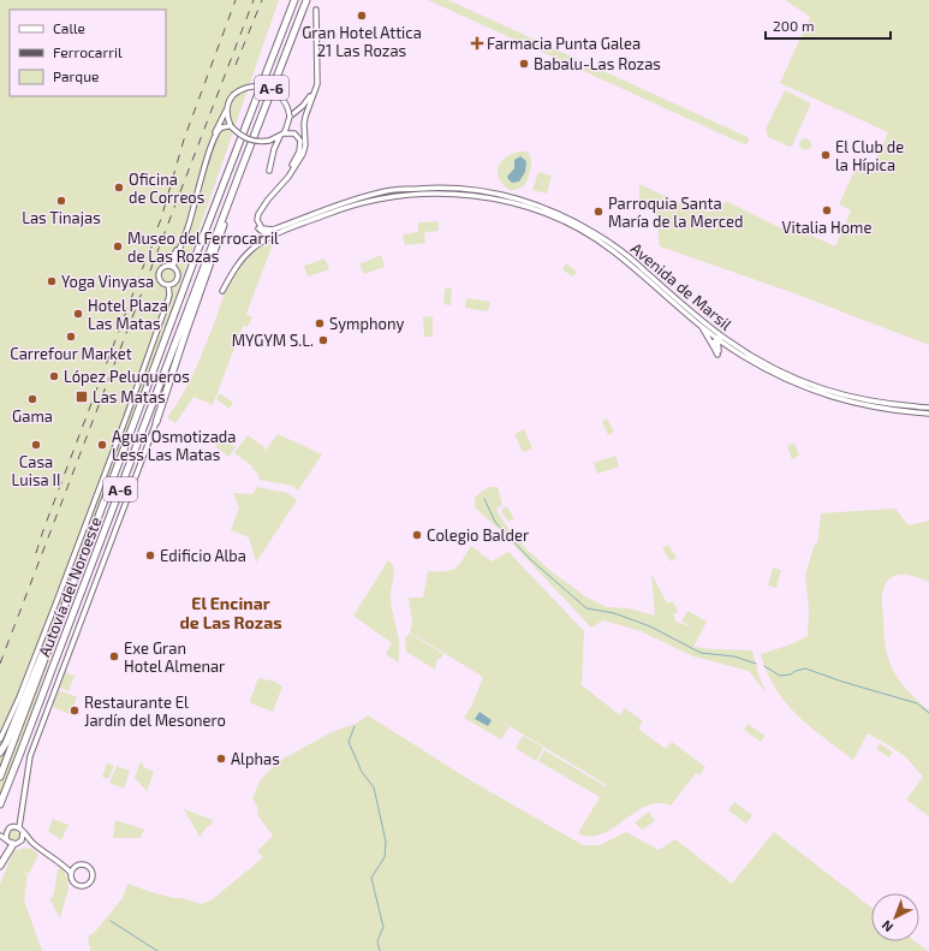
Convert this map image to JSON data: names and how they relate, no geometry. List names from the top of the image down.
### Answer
{
  "streets": {
    "highway": ["A-6", "Autovía del Noroeste"],
    "street": ["Avenida de Marsil"]
  },
  "districts": ["El Encinar de Las Rozas"],
  "places": {
    "other": [
      "Gran Hotel Attica 21 Las Rozas",
      "Babalu-Las Rozas",
      "El Club de la Hípica",
      "Oficina de Correos",
      "Las Tinajas",
      "Vitalia Home",
      "Parroquia Santa María de la Merced",
      "Museo del Ferrocarril de Las Rozas",
      "Yoga Vinyasa",
      "Hotel Plaza Las Matas",
      "Symphony",
      "Carrefour Market",
      "MYGYM S.L.",
      "López Peluqueros",
      "Gama",
      "Casa Luisa II",
      "Agua Osmotizada Less Las Matas",
      "Colegio Balder",
      "Edificio Alba",
      "Exe Gran Hotel Almenar",
      "Restaurante El Jardín del Mesonero",
      "Alphas"
    ],
    "health": ["Farmacia Punta Galea"],
    "transit": ["Las Matas"]
  },
  "legend": ["Calle", "Ferrocarril", "Parque"],
  "scale_bar": "200 m",
  "north": "bottom left"
}
